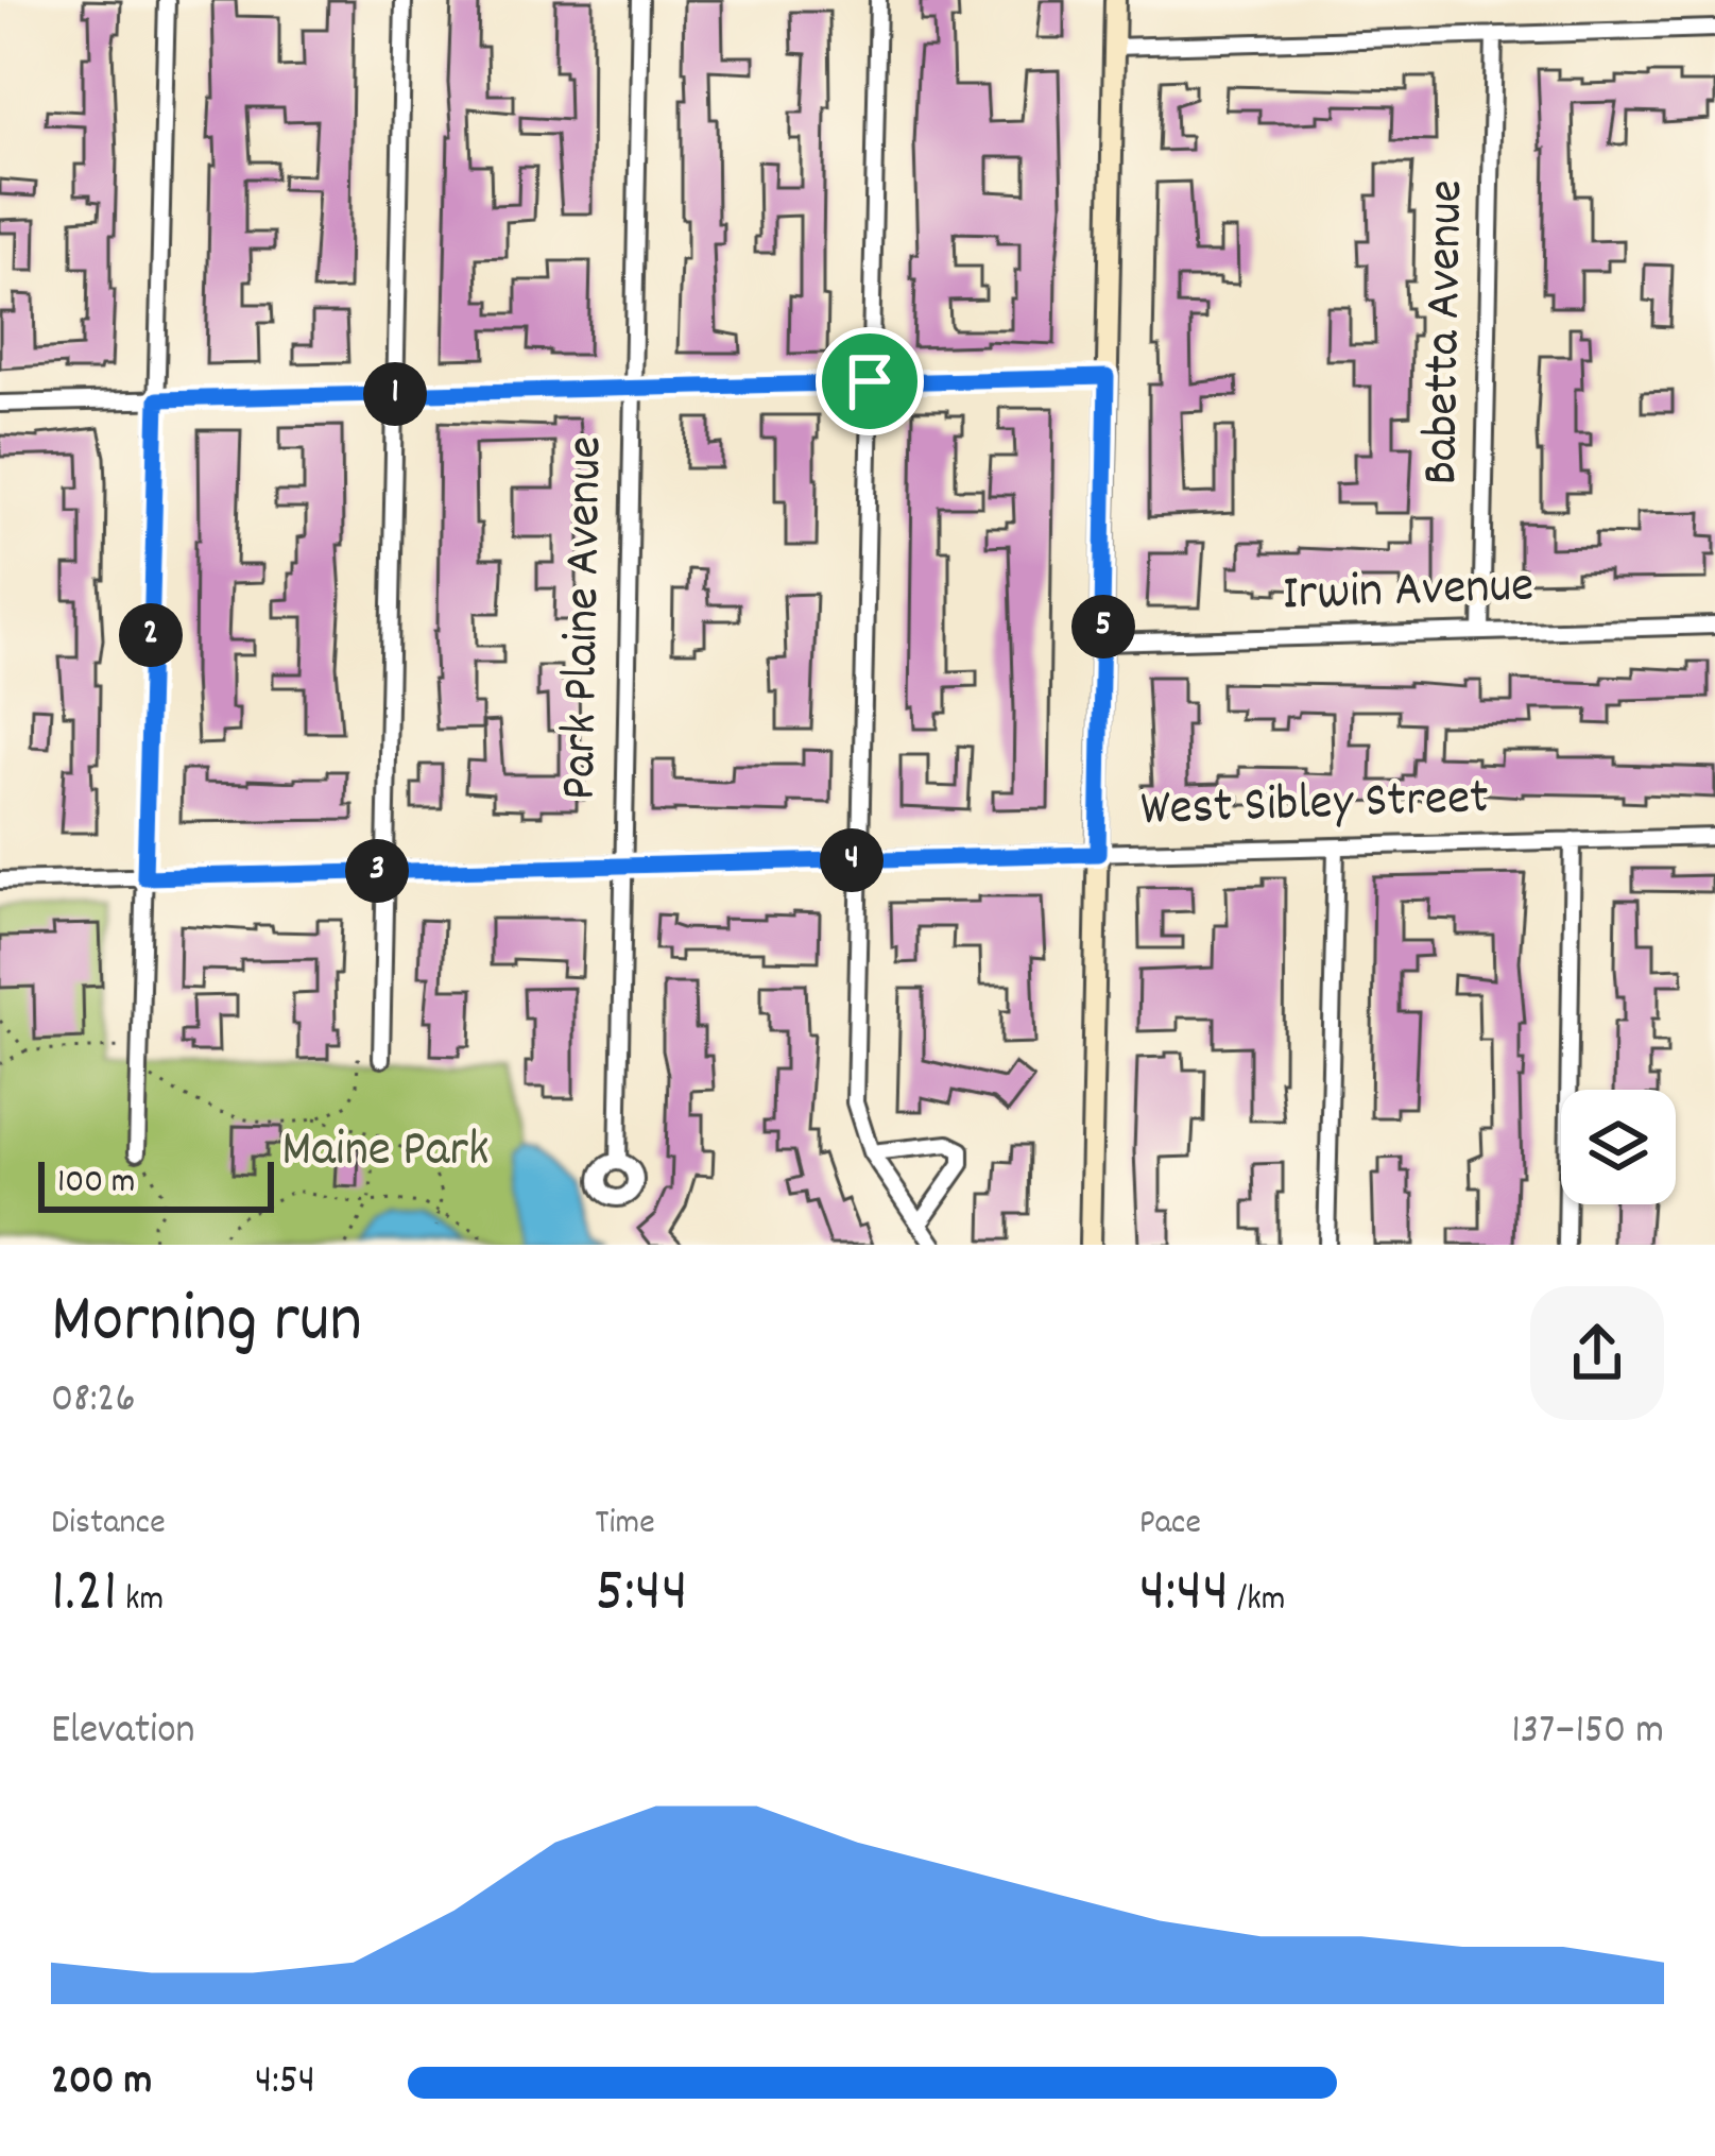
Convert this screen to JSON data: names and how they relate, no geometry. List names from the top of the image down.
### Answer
{
  "streets": {
    "street": [
      "Babetta Avenue",
      "Irwin Avenue",
      "Park Plaine Avenue",
      "West Sibley Street"
    ]
  },
  "crossings": [
    ["Babetta Avenue", "Irwin Avenue"],
    ["Park Plaine Avenue", "West Sibley Street"]
  ],
  "parks": ["Maine Park"],
  "scale_bar": "100 m",
  "page": {
    "pins": [
      "1",
      "5",
      "2",
      "4",
      "3"
    ],
    "scale": "100 m",
    "heading": ["Morning run", "08:26"],
    "stats": [
      ["Distance", "1.21 km"],
      ["Time", "5:44"],
      ["Pace", "4:44 /km"]
    ],
    "chart": ["Elevation", "137–150 m"],
    "list": [
      {
        "name": "200 m",
        "note": "4:54"
      }
    ]
  }
}
